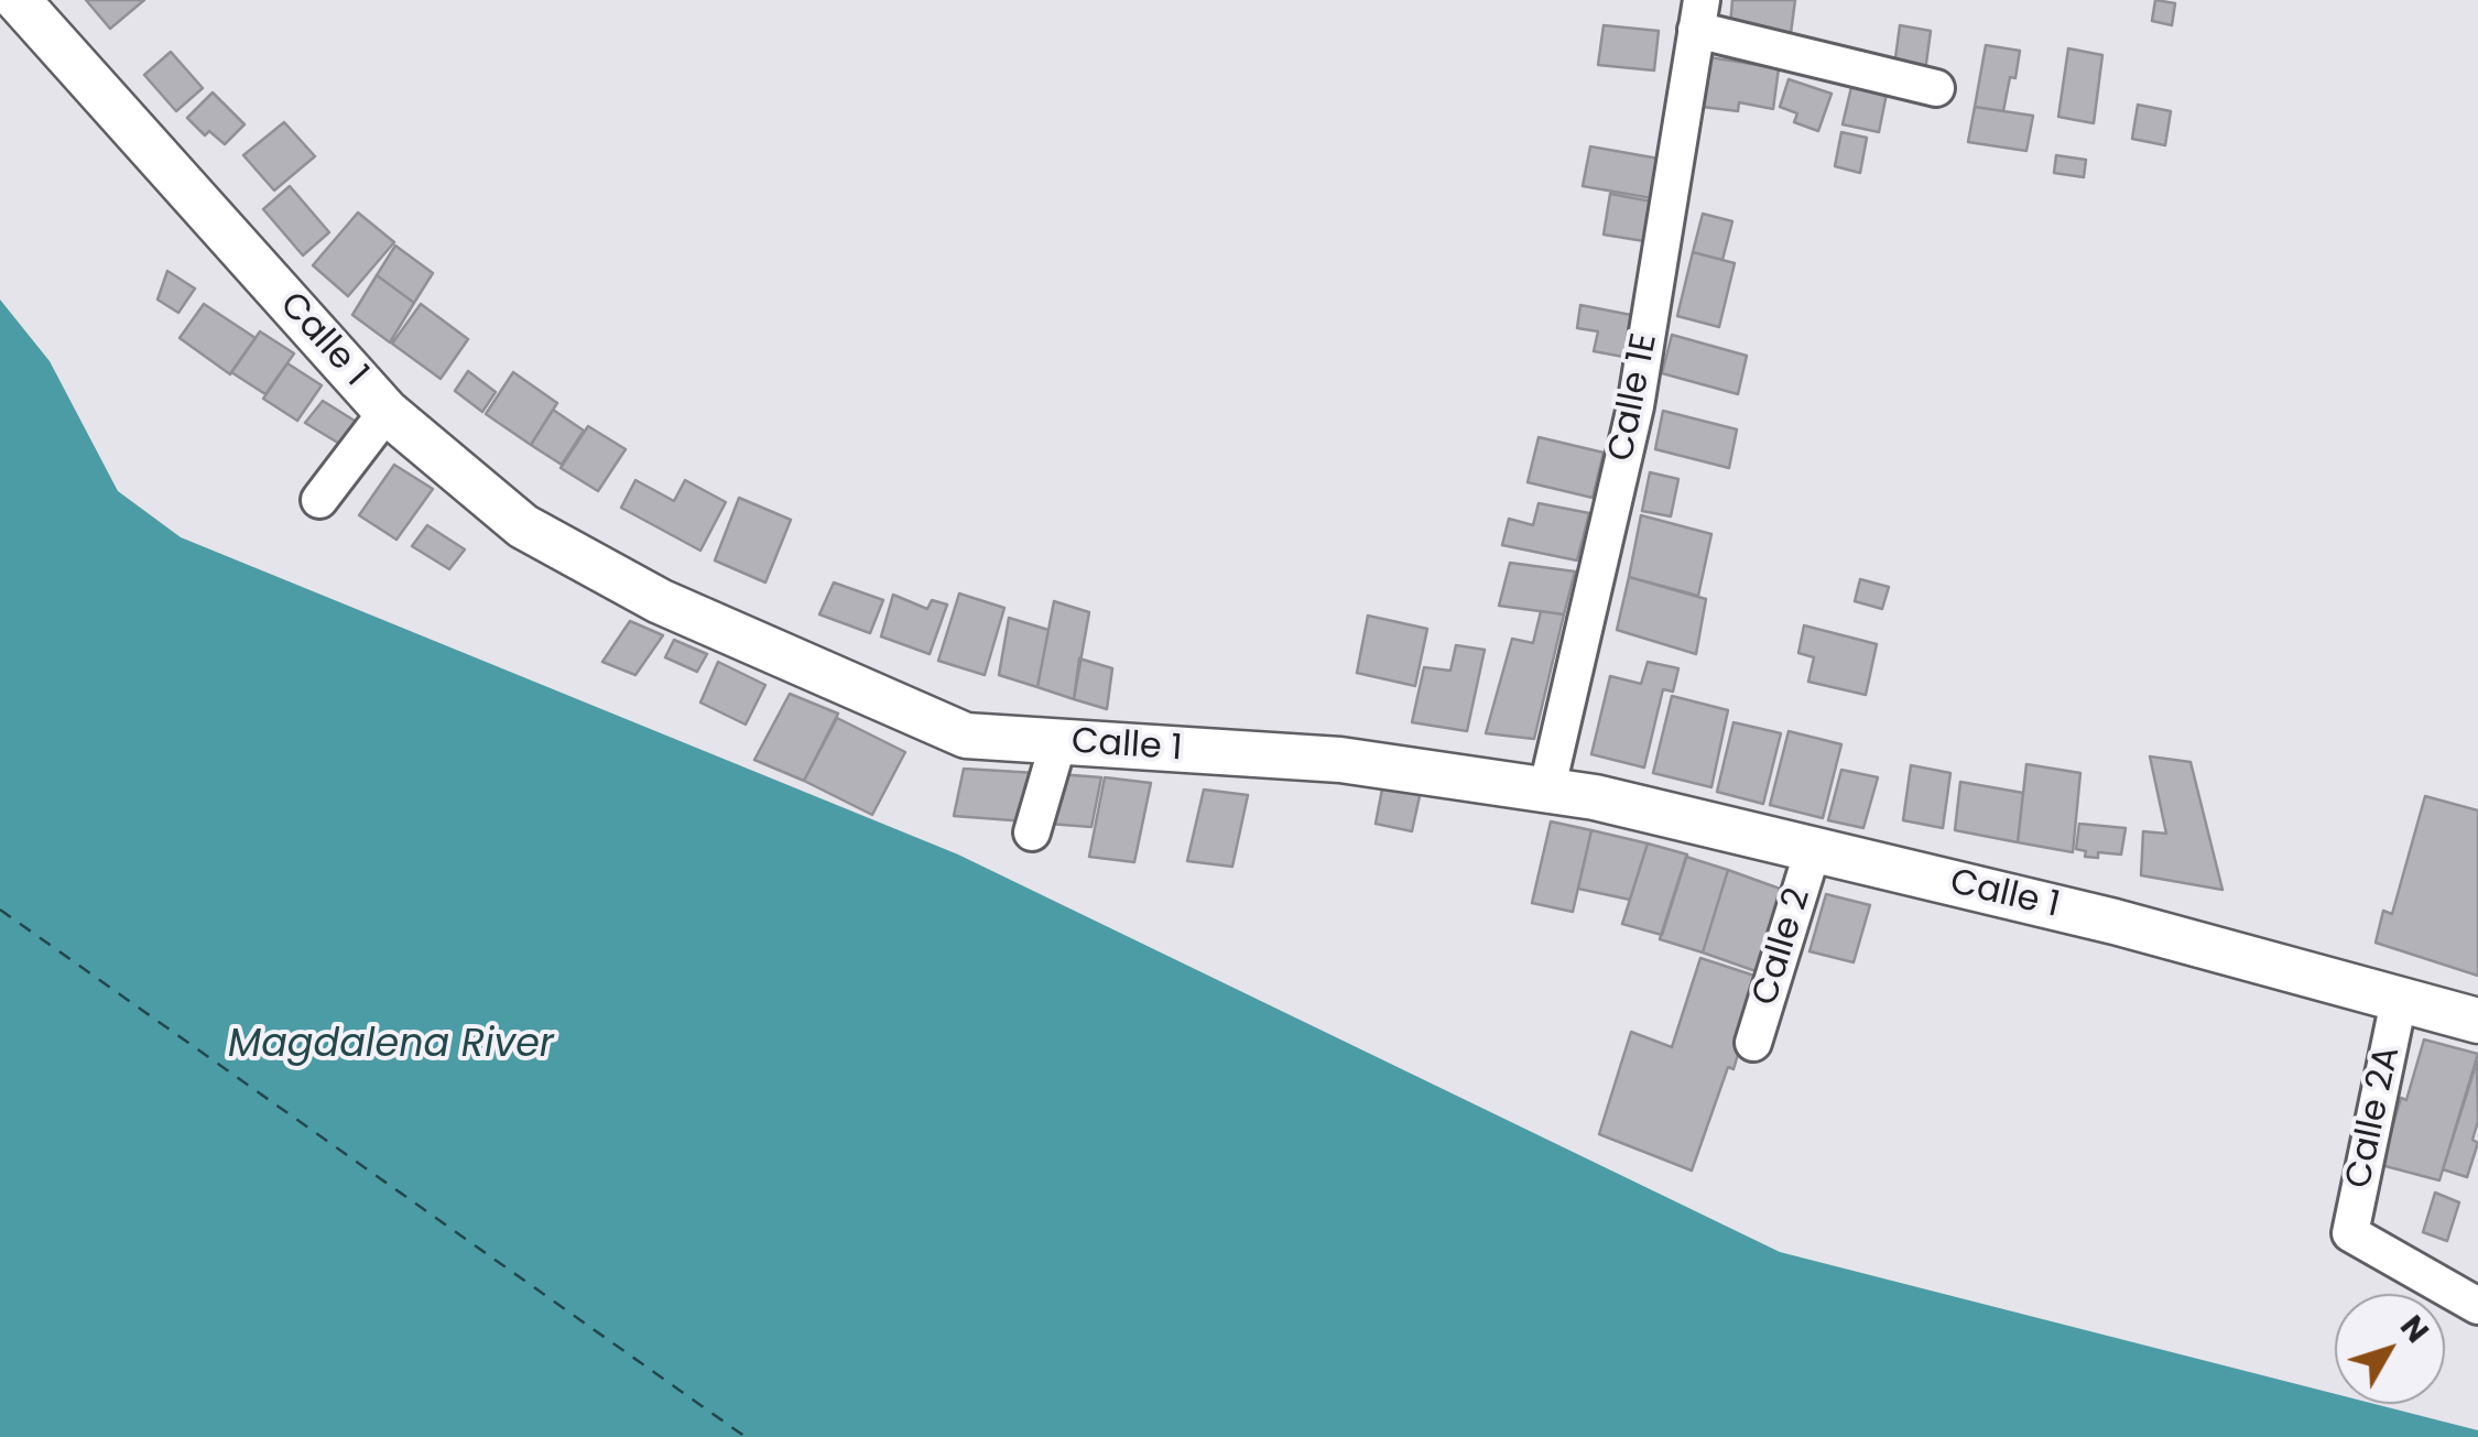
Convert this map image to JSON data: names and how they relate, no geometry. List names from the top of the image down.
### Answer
{
  "streets": {
    "street": [
      "Calle 1",
      "Calle 1E",
      "Calle 2",
      "Calle 2A"
    ]
  },
  "crossings": [
    ["Calle 1", "Calle 1E"],
    ["Calle 1", "Calle 2"],
    ["Calle 1", "Calle 2A"]
  ],
  "water": ["Magdalena River"],
  "north": "top right"
}
